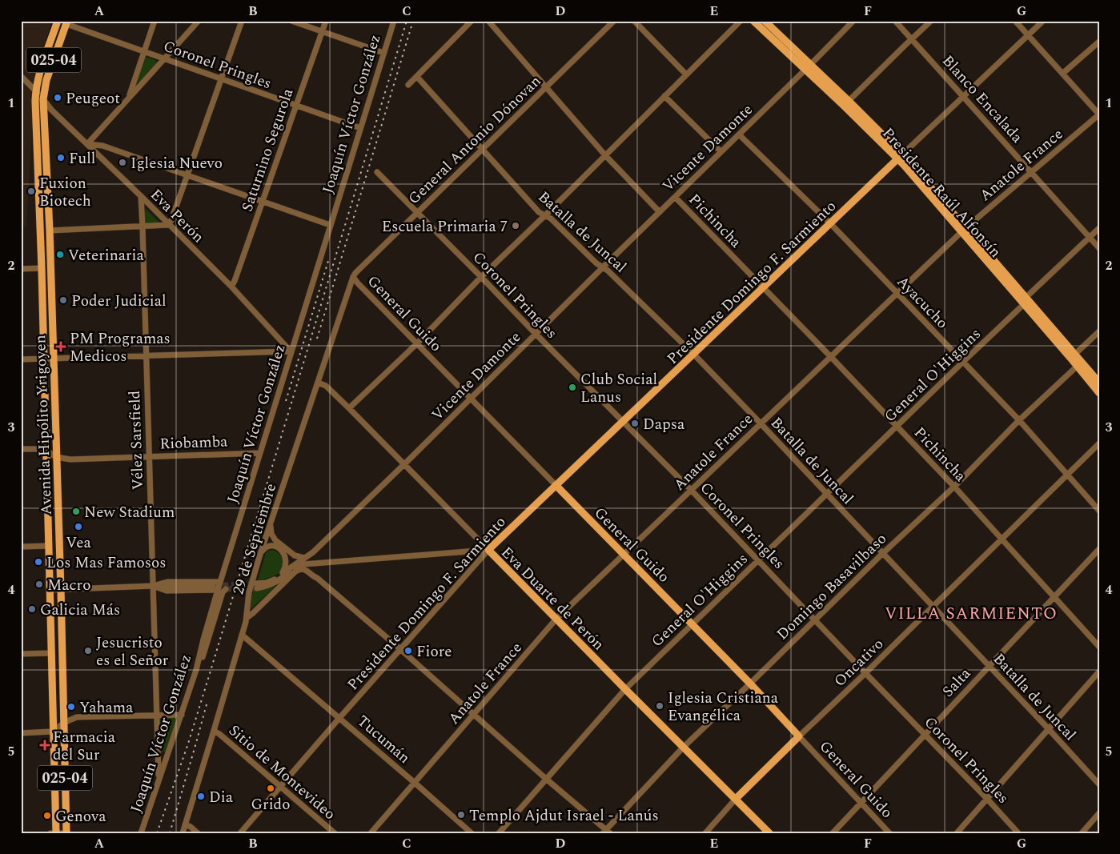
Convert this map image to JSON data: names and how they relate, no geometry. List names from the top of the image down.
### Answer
{
  "streets": {
    "main road": [
      "025-04",
      "Presidente Raúl Alfonsín",
      "Presidente Domingo F. Sarmiento",
      "General Guido",
      "Avenida Hipólito Yrigoyen",
      "Eva Duarte de Perón",
      "Oncativo"
    ],
    "street": [
      "Coronel Pringles",
      "Blanco Encalada",
      "Joaquín Víctor González",
      "General Antonio Dónovan",
      "Vicente Damonte",
      "Saturnino Segurola",
      "Anatole France",
      "Eva Perón",
      "Pichincha",
      "Batalla de Juncal",
      "Ayacucho",
      "General O'Higgins",
      "Vélez Sarsfield",
      "Riobamba",
      "29 de Septiembre",
      "Domingo Basavilbaso",
      "Salta",
      "Tucumán",
      "Sitio de Montevideo"
    ]
  },
  "crossings": [
    ["Coronel Pringles", "Joaquín Víctor González"],
    ["Coronel Pringles", "General Antonio Dónovan"],
    ["Coronel Pringles", "Vicente Damonte"],
    ["Coronel Pringles", "Saturnino Segurola"],
    ["Coronel Pringles", "Anatole France"],
    ["Coronel Pringles", "Presidente Domingo F. Sarmiento"],
    ["Coronel Pringles", "General O'Higgins"],
    ["Coronel Pringles", "Avenida Hipólito Yrigoyen"],
    ["Coronel Pringles", "Domingo Basavilbaso"],
    ["Coronel Pringles", "Oncativo"],
    ["Coronel Pringles", "Salta"],
    ["Blanco Encalada", "Anatole France"],
    ["Blanco Encalada", "Presidente Domingo F. Sarmiento"],
    ["Blanco Encalada", "General O'Higgins"],
    ["Joaquín Víctor González", "Eva Perón"],
    ["Joaquín Víctor González", "Vélez Sarsfield"],
    ["Joaquín Víctor González", "Riobamba"],
    ["General Antonio Dónovan", "Batalla de Juncal"],
    ["General Antonio Dónovan", "General Guido"],
    ["General Antonio Dónovan", "29 de Septiembre"],
    ["Vicente Damonte", "Presidente Raúl Alfonsín"],
    ["Vicente Damonte", "Pichincha"],
    ["Vicente Damonte", "Batalla de Juncal"],
    ["Vicente Damonte", "Ayacucho"],
    ["Vicente Damonte", "General Guido"],
    ["Vicente Damonte", "29 de Septiembre"],
    ["Vicente Damonte", "Eva Duarte de Perón"],
    ["Saturnino Segurola", "Eva Perón"],
    ["Anatole France", "Presidente Raúl Alfonsín"],
    ["Anatole France", "Pichincha"],
    ["Anatole France", "Batalla de Juncal"],
    ["Anatole France", "Ayacucho"],
    ["Anatole France", "General Guido"],
    ["Anatole France", "Eva Duarte de Perón"],
    ["Anatole France", "Tucumán"],
    ["Presidente Raúl Alfonsín", "Presidente Domingo F. Sarmiento"],
    ["Presidente Raúl Alfonsín", "General O'Higgins"],
    ["Presidente Raúl Alfonsín", "Domingo Basavilbaso"],
    ["Eva Perón", "Avenida Hipólito Yrigoyen"],
    ["Eva Perón", "Vélez Sarsfield"],
    ["Pichincha", "Presidente Domingo F. Sarmiento"],
    ["Pichincha", "General O'Higgins"],
    ["Pichincha", "Domingo Basavilbaso"],
    ["Pichincha", "Oncativo"],
    ["Pichincha", "Salta"],
    ["Batalla de Juncal", "Presidente Domingo F. Sarmiento"],
    ["Batalla de Juncal", "General O'Higgins"],
    ["Batalla de Juncal", "Domingo Basavilbaso"],
    ["Batalla de Juncal", "Oncativo"],
    ["Batalla de Juncal", "Salta"],
    ["Presidente Domingo F. Sarmiento", "Ayacucho"],
    ["Presidente Domingo F. Sarmiento", "General Guido"],
    ["Presidente Domingo F. Sarmiento", "Eva Duarte de Perón"],
    ["Presidente Domingo F. Sarmiento", "Tucumán"],
    ["Presidente Domingo F. Sarmiento", "Sitio de Montevideo"],
    ["Ayacucho", "General O'Higgins"],
    ["Ayacucho", "Domingo Basavilbaso"],
    ["Ayacucho", "Oncativo"],
    ["General Guido", "General O'Higgins"],
    ["General Guido", "29 de Septiembre"],
    ["General Guido", "Domingo Basavilbaso"],
    ["General Guido", "Oncativo"],
    ["General Guido", "Salta"],
    ["General O'Higgins", "Eva Duarte de Perón"],
    ["Avenida Hipólito Yrigoyen", "Riobamba"],
    ["Vélez Sarsfield", "Riobamba"],
    ["29 de Septiembre", "Eva Duarte de Perón"],
    ["29 de Septiembre", "Tucumán"],
    ["29 de Septiembre", "Sitio de Montevideo"],
    ["Domingo Basavilbaso", "Eva Duarte de Perón"],
    ["Eva Duarte de Perón", "Oncativo"]
  ],
  "districts": ["VILLA SARMIENTO"],
  "places": {
    "other": [
      "Peugeot",
      "Full",
      "Iglesia Nuevo",
      "Fuxion Biotech",
      "Escuela Primaria 7",
      "Veterinaria",
      "Poder Judicial",
      "Club Social Lanus",
      "Dapsa",
      "New Stadium",
      "Vea",
      "Los Mas Famosos",
      "Macro",
      "Galicia Más",
      "Jesucristo es el Señor",
      "Fiore",
      "Iglesia Cristiana Evangélica",
      "Yahama",
      "Grido",
      "Dia",
      "Templo Ajdut Israel - Lanús",
      "Genova"
    ],
    "health": ["PM Programas Medicos", "Farmacia del Sur"]
  },
  "grid": {
    "columns": [
      "A",
      "B",
      "C",
      "D",
      "E",
      "F",
      "G"
    ],
    "rows": [
      "1",
      "2",
      "3",
      "4",
      "5"
    ]
  }
}
